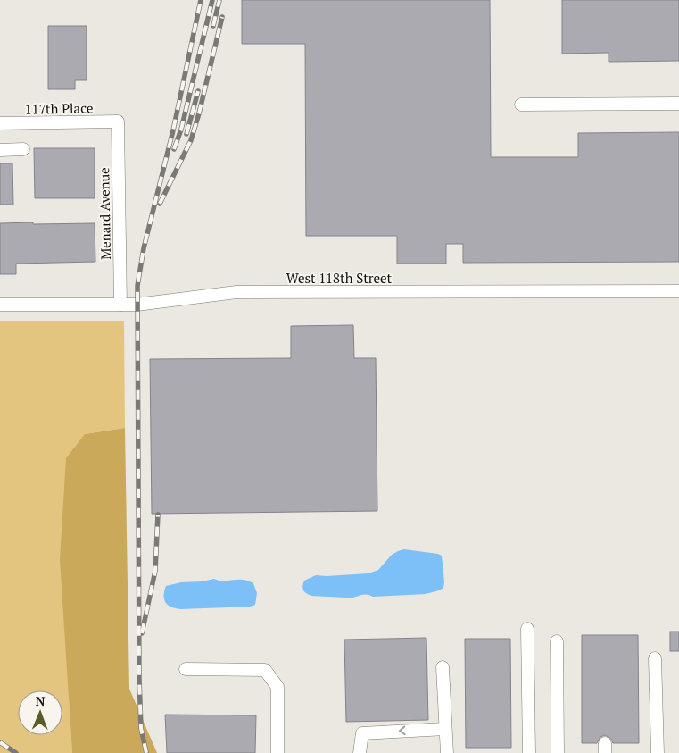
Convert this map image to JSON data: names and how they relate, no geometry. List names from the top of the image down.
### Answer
{
  "streets": {
    "street": ["117th Place", "Menard Avenue", "West 118th Street"]
  },
  "crossings": [
    ["117th Place", "Menard Avenue"],
    ["Menard Avenue", "West 118th Street"]
  ],
  "north": "top"
}
